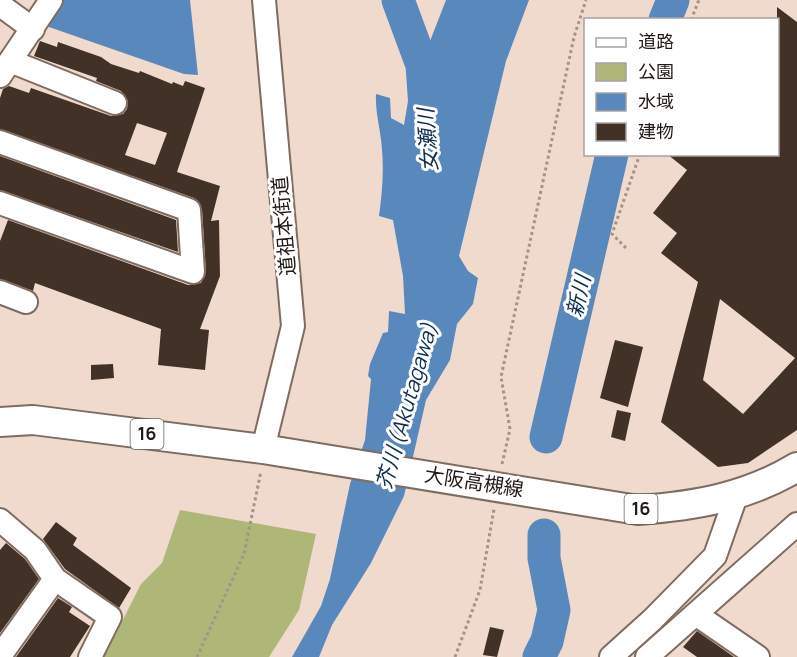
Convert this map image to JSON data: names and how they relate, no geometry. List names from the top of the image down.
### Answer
{
  "streets": {
    "main road": ["16", "大阪高槻線"],
    "street": ["道祖本街道"]
  },
  "crossings": [
    ["道祖本街道", "大阪高槻線"]
  ],
  "water": ["女瀬川", "新川", "芥川 (Akutagawa)"],
  "legend": [
    "道路",
    "公園",
    "水域",
    "建物"
  ]
}
